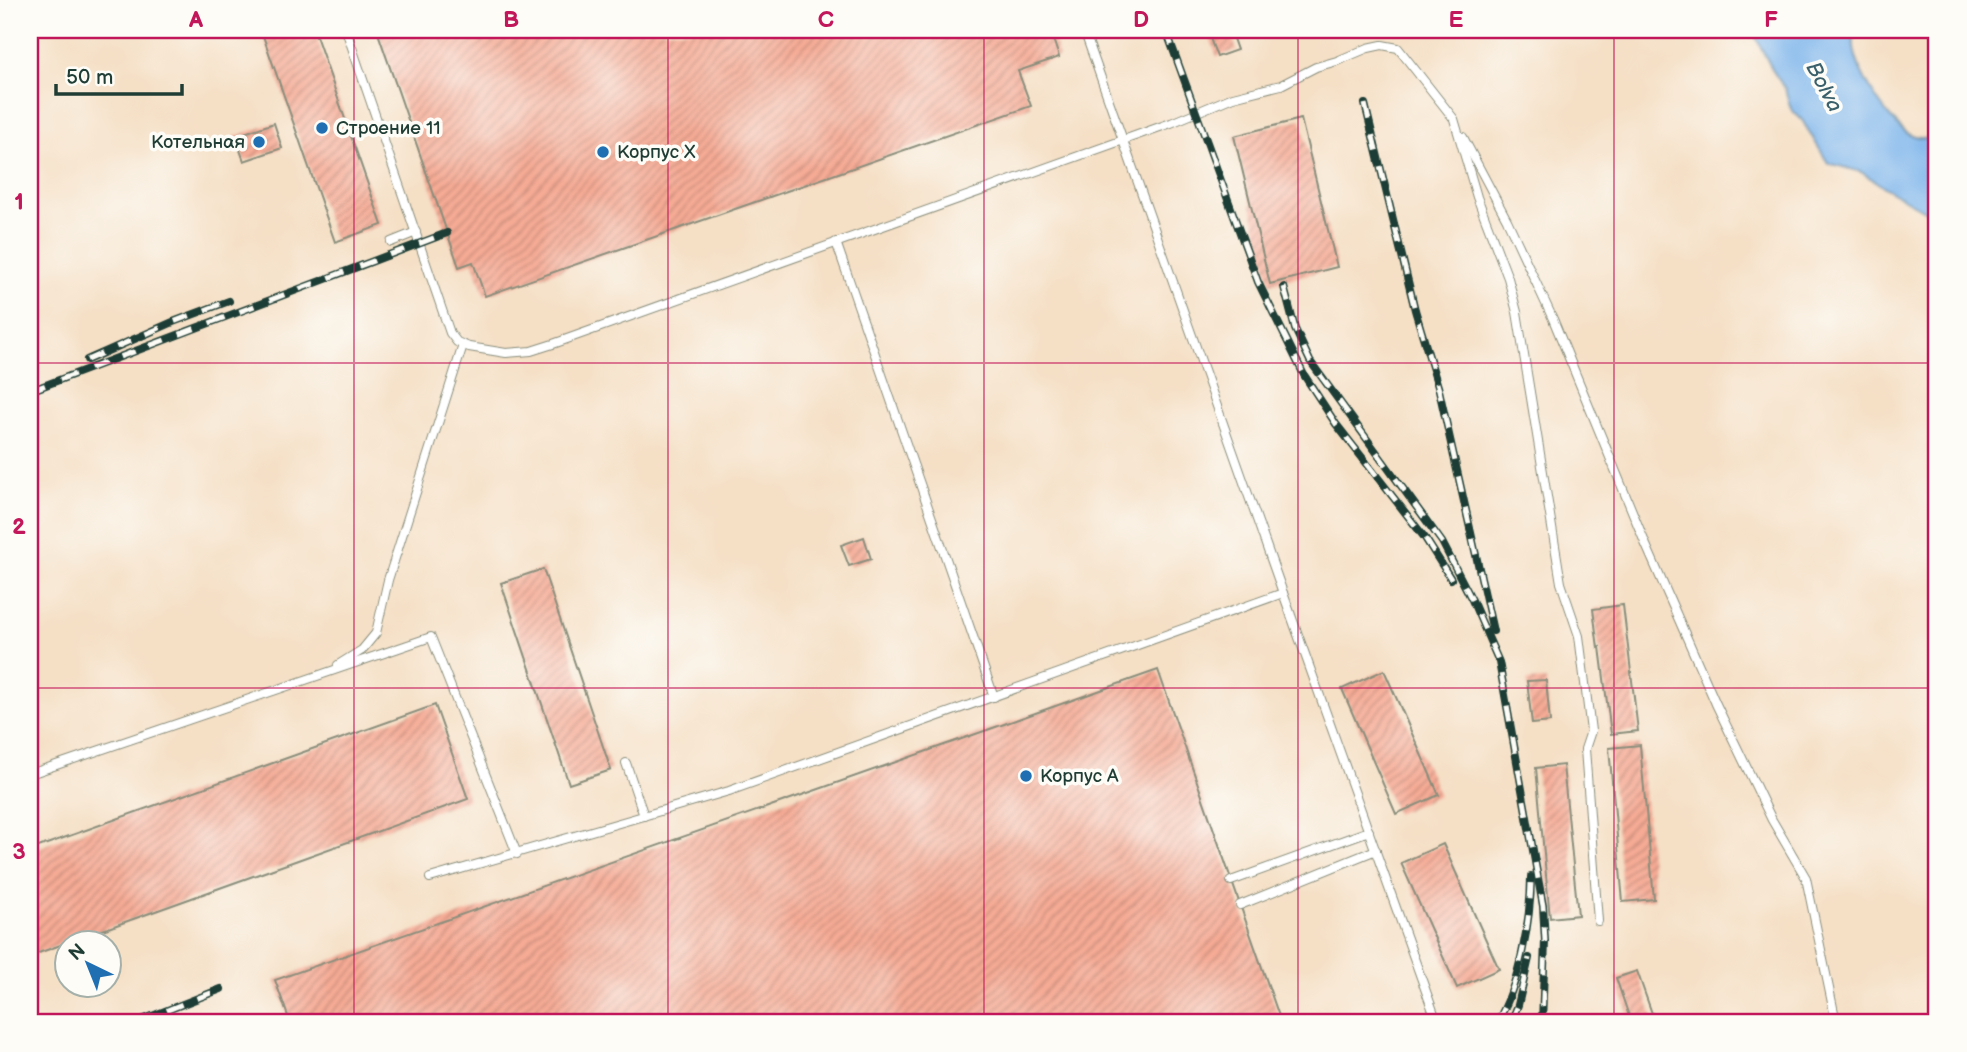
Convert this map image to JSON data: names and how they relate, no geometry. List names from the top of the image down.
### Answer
{
  "water": ["Bolva"],
  "places": [
    "Строение 11",
    "Котельная",
    "Корпус Х",
    "Корпус А"
  ],
  "scale_bar": "50 m",
  "north": "top left",
  "grid": {
    "columns": [
      "A",
      "B",
      "C",
      "D",
      "E",
      "F"
    ],
    "rows": ["1", "2", "3"]
  }
}
